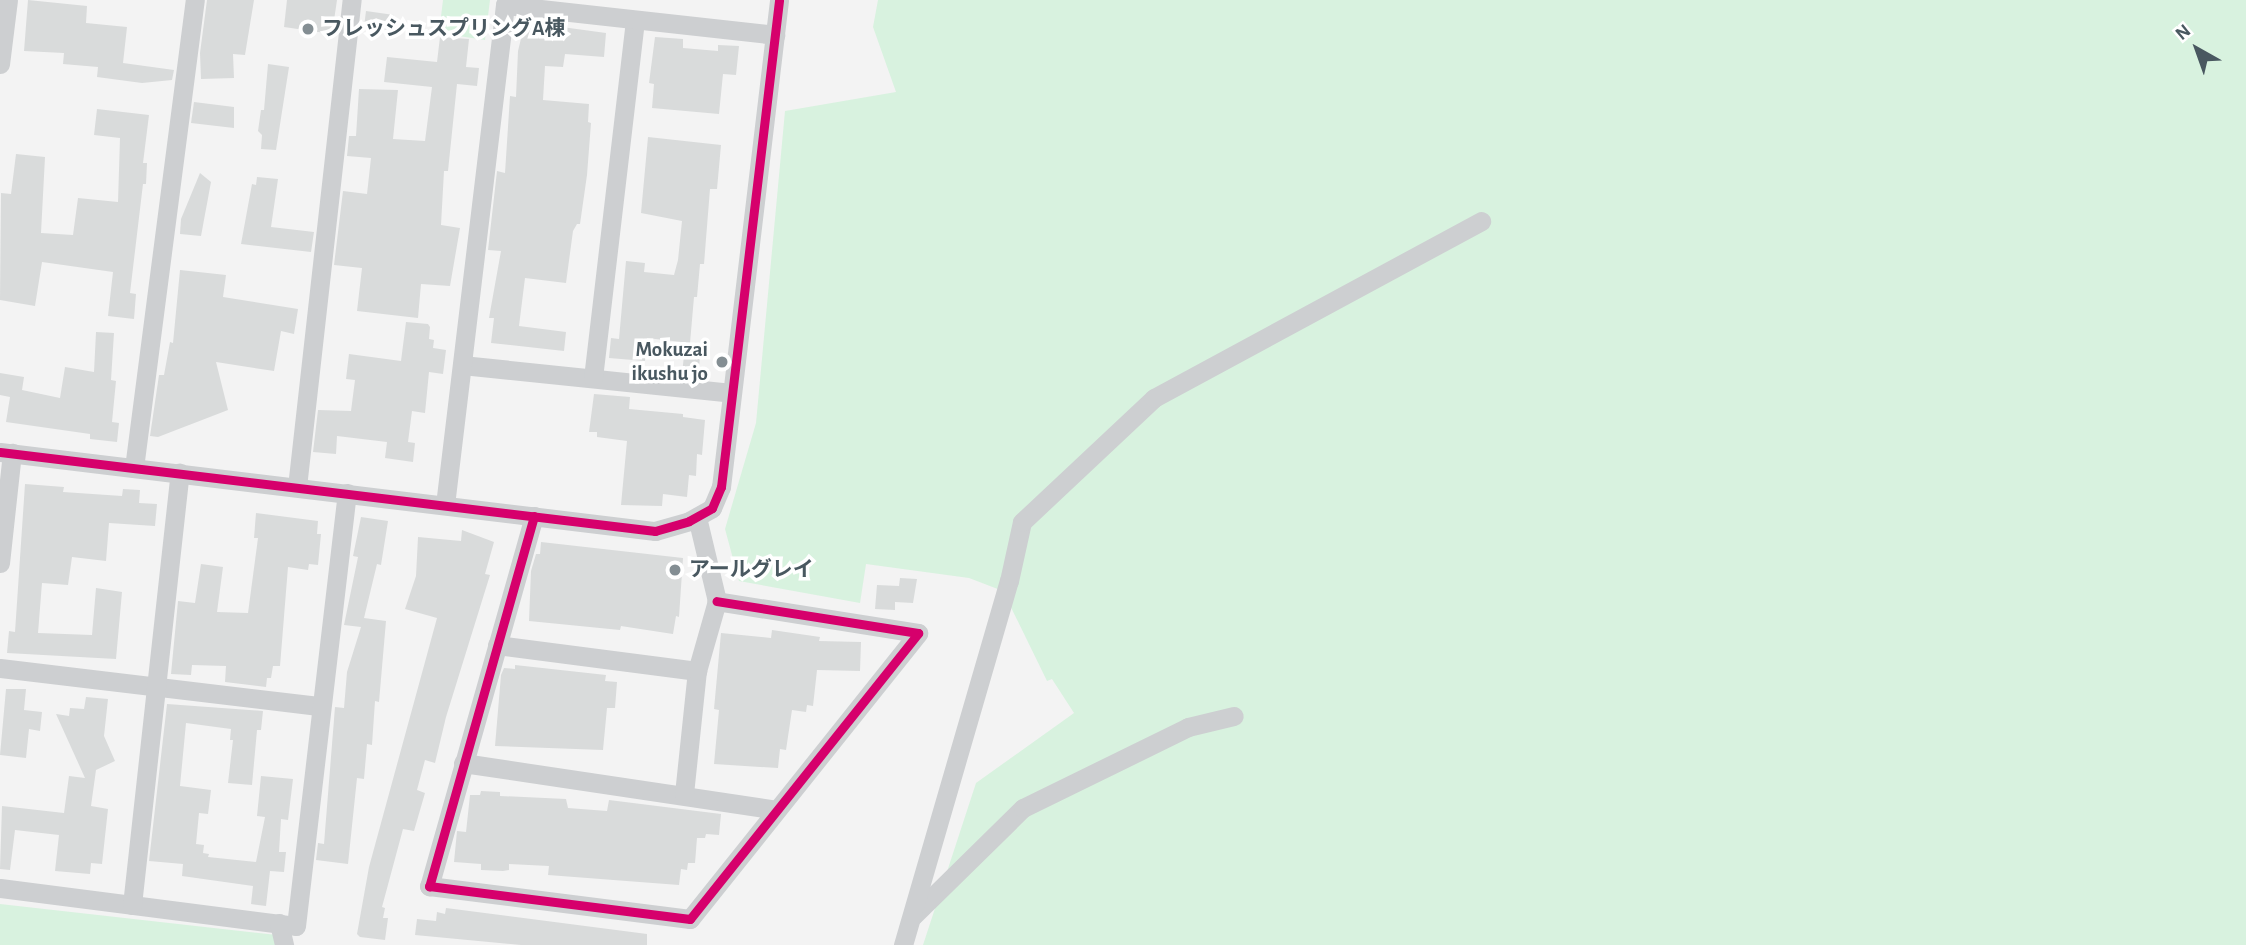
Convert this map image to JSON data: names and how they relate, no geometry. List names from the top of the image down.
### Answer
{
  "places": ["フレッシュスプリングA棟", "Mokuzai ikushu jo", "アールグレイ"],
  "north": "top left"
}
